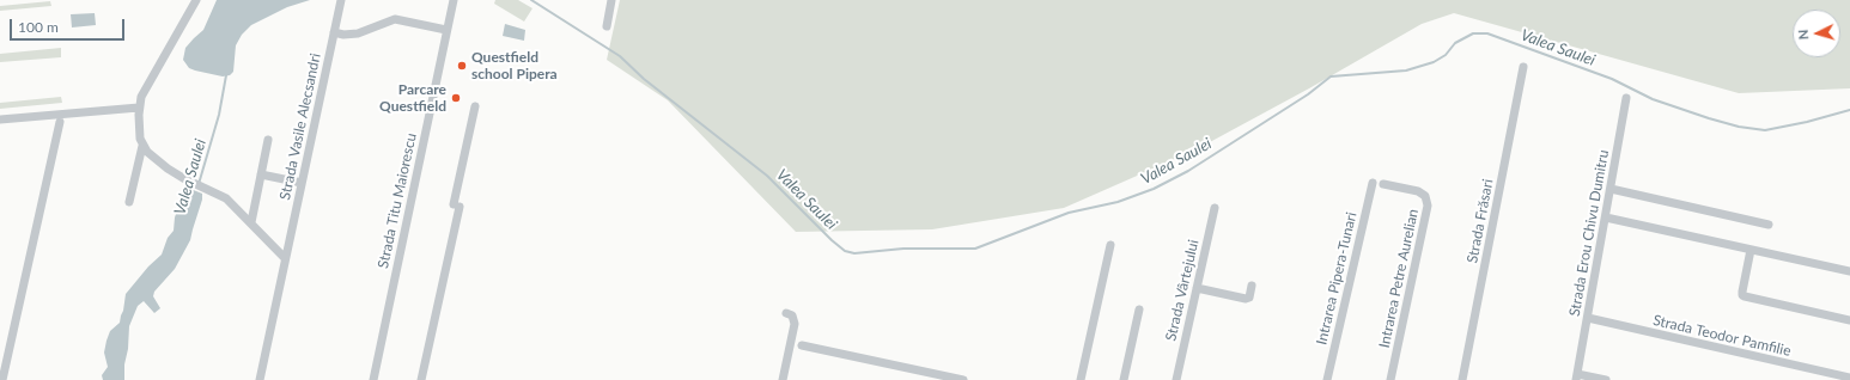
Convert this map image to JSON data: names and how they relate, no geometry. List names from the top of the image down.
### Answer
{
  "streets": {
    "street": [
      "Strada Vasile Alecsandri",
      "Strada Titu Maiorescu",
      "Strada Frăsari",
      "Strada Erou Chivu Dumitru",
      "Intrarea Pipera-Tunari",
      "Intrarea Petre Aurelian",
      "Strada Vârtejului",
      "Strada Teodor Pamfilie"
    ]
  },
  "crossings": [
    ["Strada Erou Chivu Dumitru", "Strada Teodor Pamfilie"]
  ],
  "water": ["Valea Saulei"],
  "places": ["Questfield school Pipera", "Parcare Questfield"],
  "scale_bar": "100 m",
  "north": "left"
}
